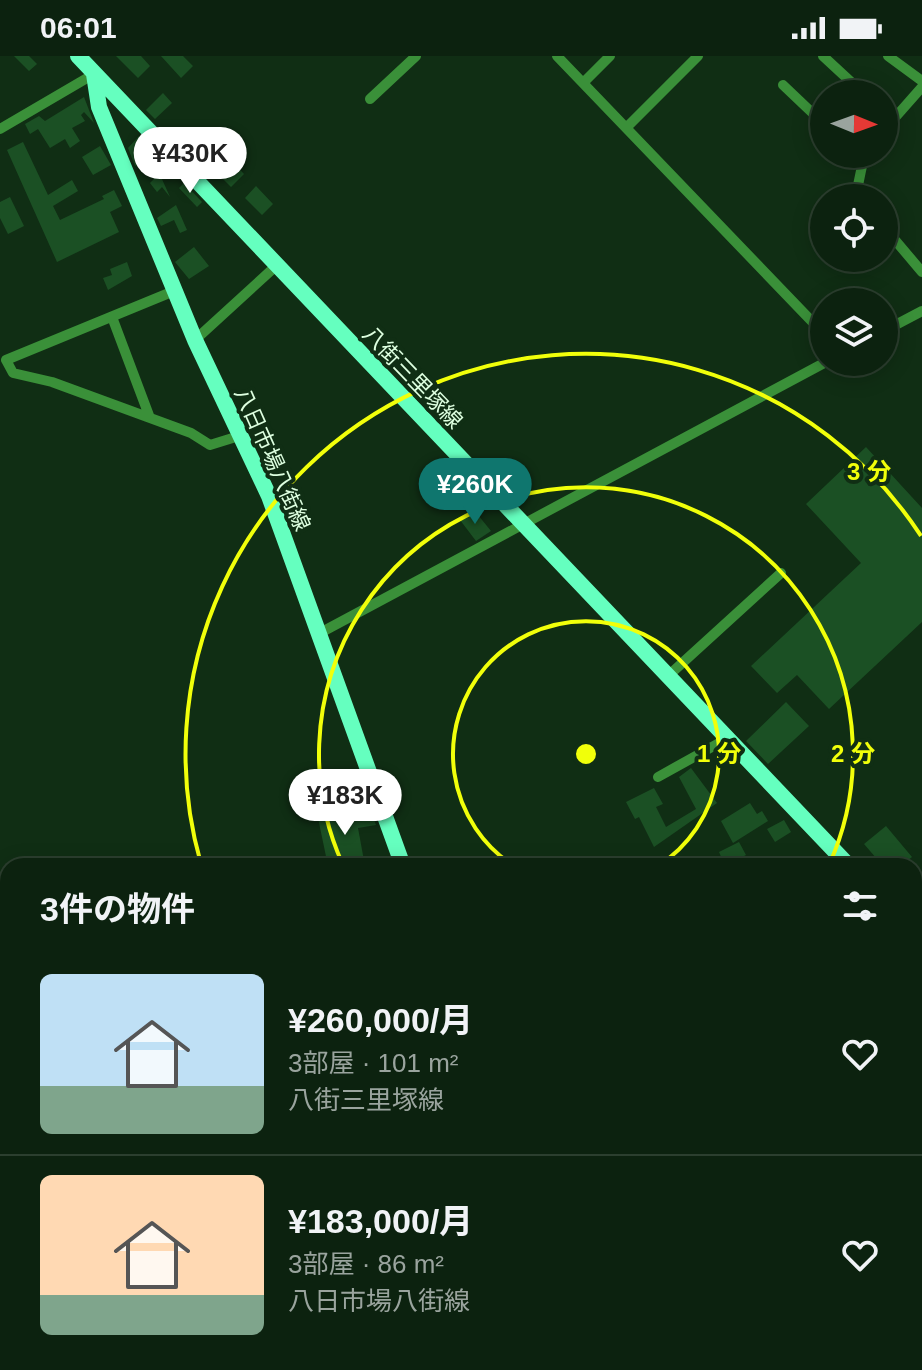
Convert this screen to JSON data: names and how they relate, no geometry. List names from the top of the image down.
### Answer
{
  "streets": {
    "main road": ["八街三里塚線", "八日市場八街線"]
  },
  "crossings": [
    ["八街三里塚線", "八日市場八街線"]
  ],
  "north": "right",
  "page": {
    "status": "06:01",
    "price": ["¥430K", "¥260K", "¥183K"],
    "heading": "3件の物件",
    "list": [
      {
        "name": "¥260,000/月",
        "note": "3部屋 · 101 m² · 八街三里塚線"
      },
      {
        "name": "¥183,000/月",
        "note": "3部屋 · 86 m² · 八日市場八街線"
      }
    ]
  },
  "rings": ["3 分", "1 分", "2 分"]
}
